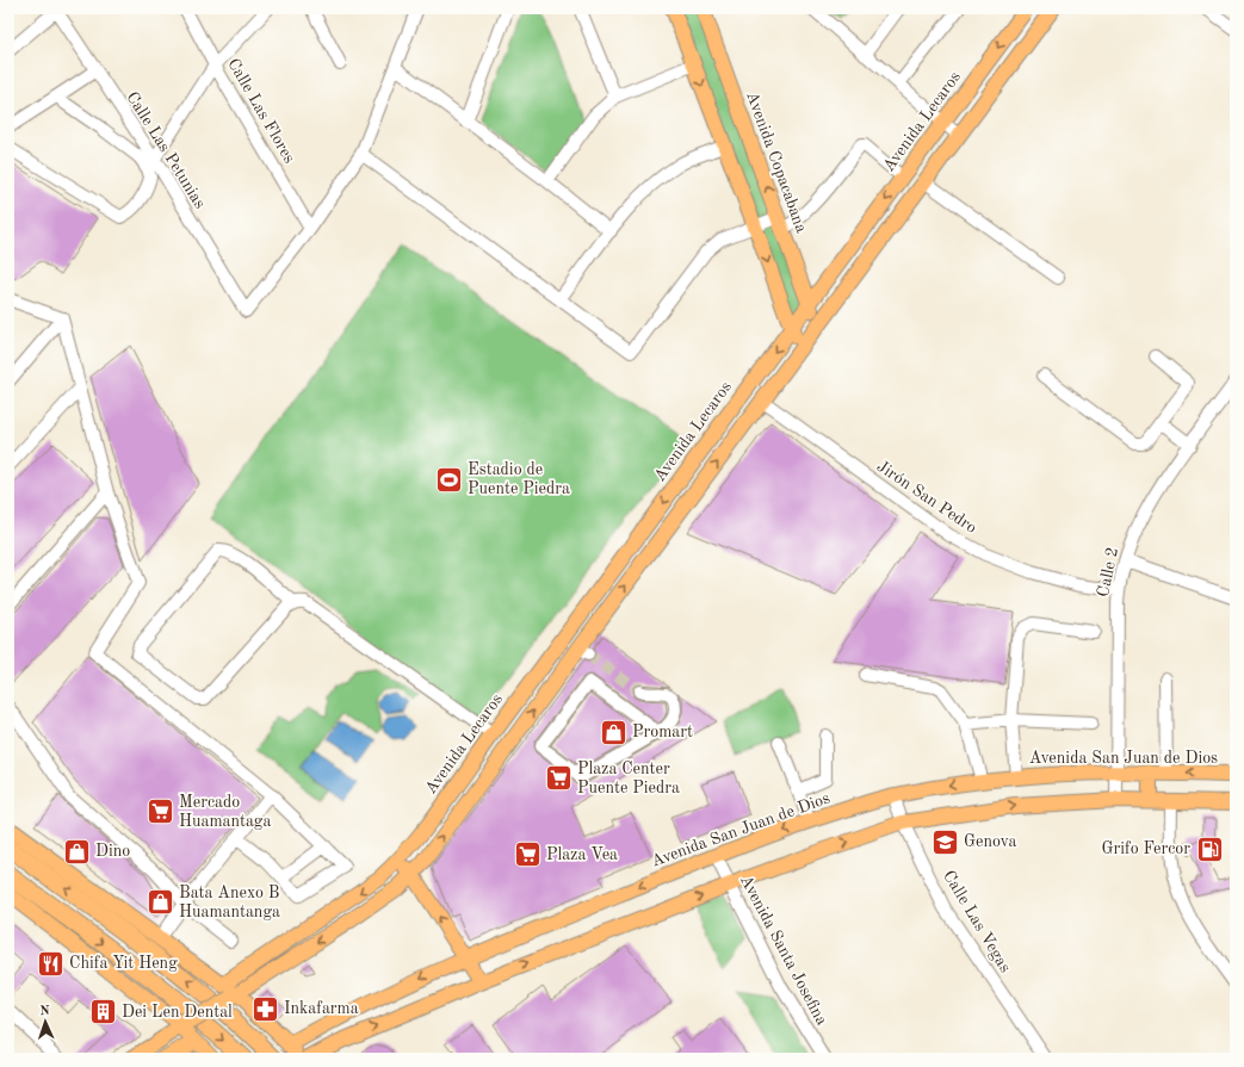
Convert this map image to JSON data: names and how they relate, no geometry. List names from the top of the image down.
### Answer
{
  "streets": {
    "main road": ["Avenida Lecaros", "Avenida Copacabana", "Avenida San Juan de Dios"],
    "street": [
      "Calle Las Flores",
      "Calle Las Petunias",
      "Jirón San Pedro",
      "Calle 2",
      "Calle Las Vegas",
      "Avenida Santa Josefina"
    ]
  },
  "crossings": [
    ["Calle Las Flores", "Calle Las Petunias"],
    ["Avenida Lecaros", "Avenida Copacabana"],
    ["Jirón San Pedro", "Calle 2"],
    ["Calle 2", "Avenida San Juan de Dios"],
    ["Avenida San Juan de Dios", "Calle Las Vegas"],
    ["Avenida San Juan de Dios", "Avenida Santa Josefina"]
  ],
  "places": {
    "sports": ["Estadio de Puente Piedra"],
    "shop": ["Promart", "Dino", "Bata Anexo B Huamantanga"],
    "supermarket": ["Plaza Center Puente Piedra", "Mercado Huamantaga", "Plaza Vea"],
    "school or university": ["Genova"],
    "fuel station": ["Grifo Fercor"],
    "restaurant": ["Chifa Yit Heng"],
    "pharmacy": ["Inkafarma"],
    "building": ["Dei Len Dental"]
  },
  "north": "top"
}
